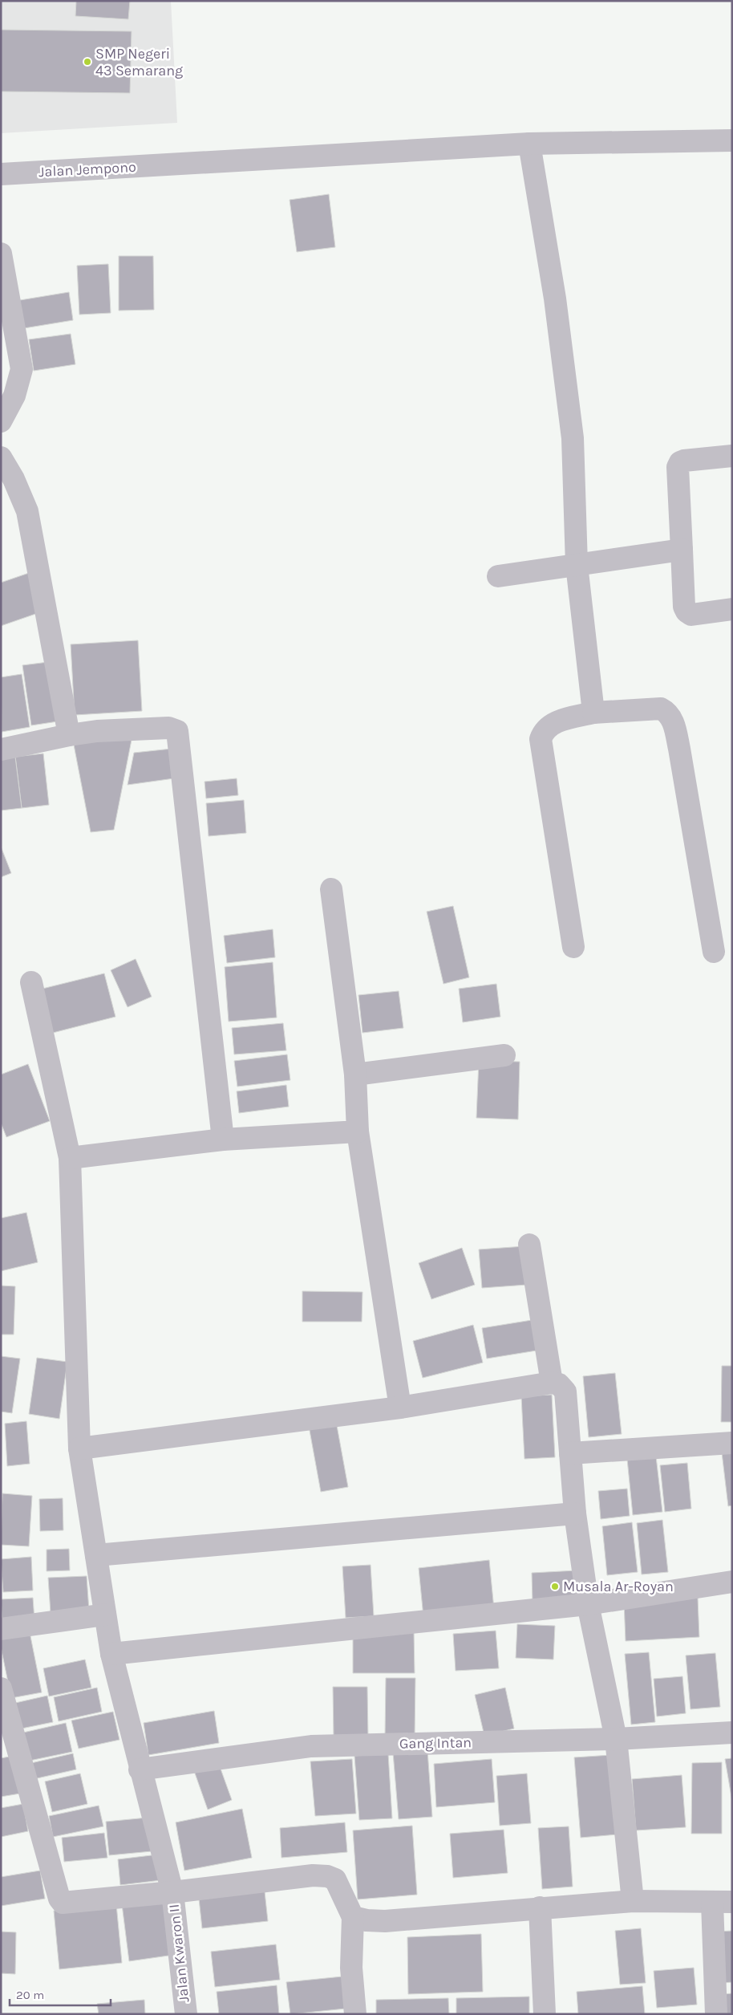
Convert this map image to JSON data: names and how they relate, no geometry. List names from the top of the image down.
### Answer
{
  "streets": {
    "street": ["Jalan Jempono", "Gang Intan", "Jalan Kwaron II"]
  },
  "crossings": [
    ["Gang Intan", "Jalan Kwaron II"]
  ],
  "places": ["SMP Negeri 43 Semarang", "Musala Ar-Royan"],
  "scale_bar": "20 m"
}
